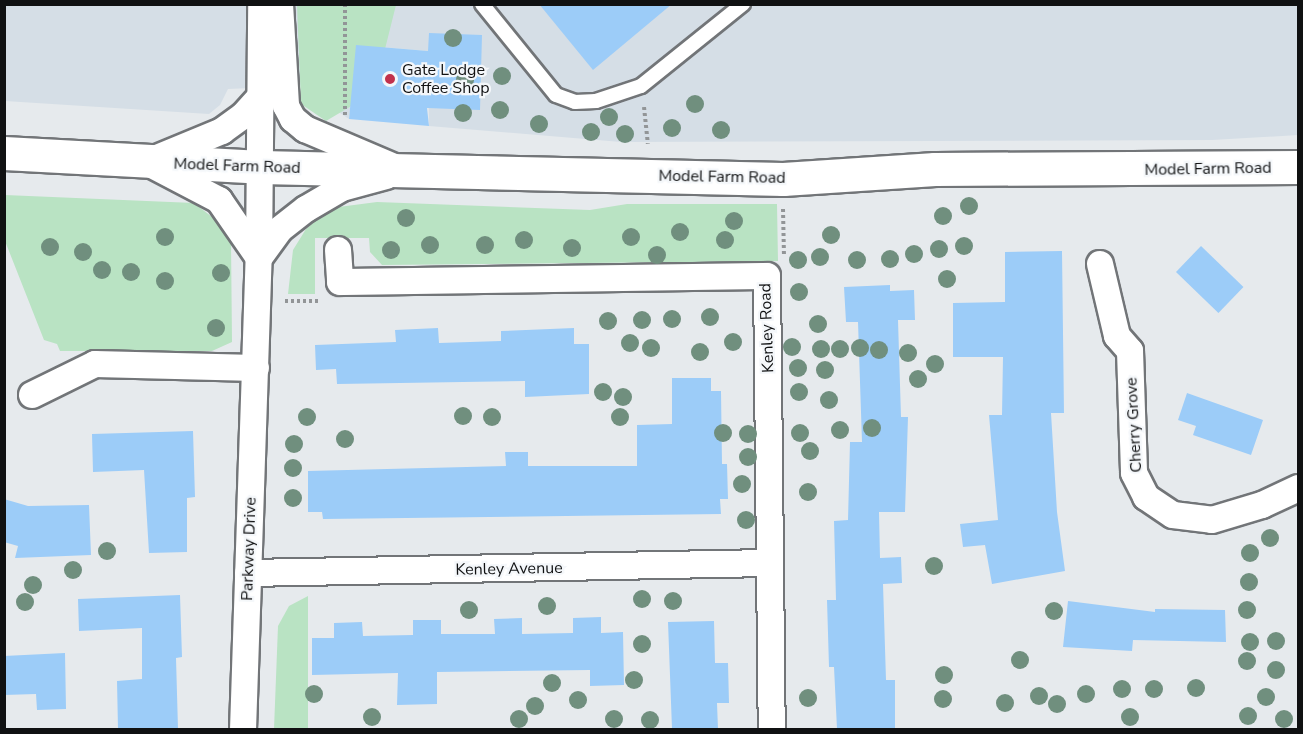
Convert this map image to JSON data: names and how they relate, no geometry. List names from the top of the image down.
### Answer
{
  "streets": {
    "main road": ["Model Farm Road"],
    "street": [
      "Kenley Road",
      "Cherry Grove",
      "Parkway Drive",
      "Kenley Avenue"
    ]
  },
  "crossings": [
    ["Model Farm Road", "Parkway Drive"],
    ["Kenley Road", "Kenley Avenue"],
    ["Parkway Drive", "Kenley Avenue"]
  ],
  "places": ["Gate Lodge Coffee Shop"]
}
